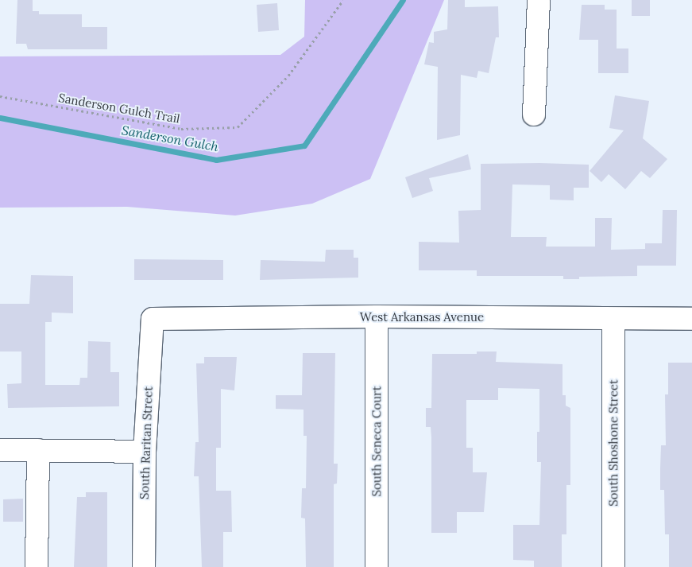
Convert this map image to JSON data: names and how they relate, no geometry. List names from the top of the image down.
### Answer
{
  "streets": {
    "street": [
      "West Arkansas Avenue",
      "South Seneca Court",
      "South Raritan Street",
      "South Shoshone Street"
    ],
    "path": ["Sanderson Gulch Trail"]
  },
  "crossings": [
    ["West Arkansas Avenue", "South Seneca Court"],
    ["West Arkansas Avenue", "South Raritan Street"],
    ["West Arkansas Avenue", "South Shoshone Street"]
  ],
  "water": ["Sanderson Gulch"]
}
